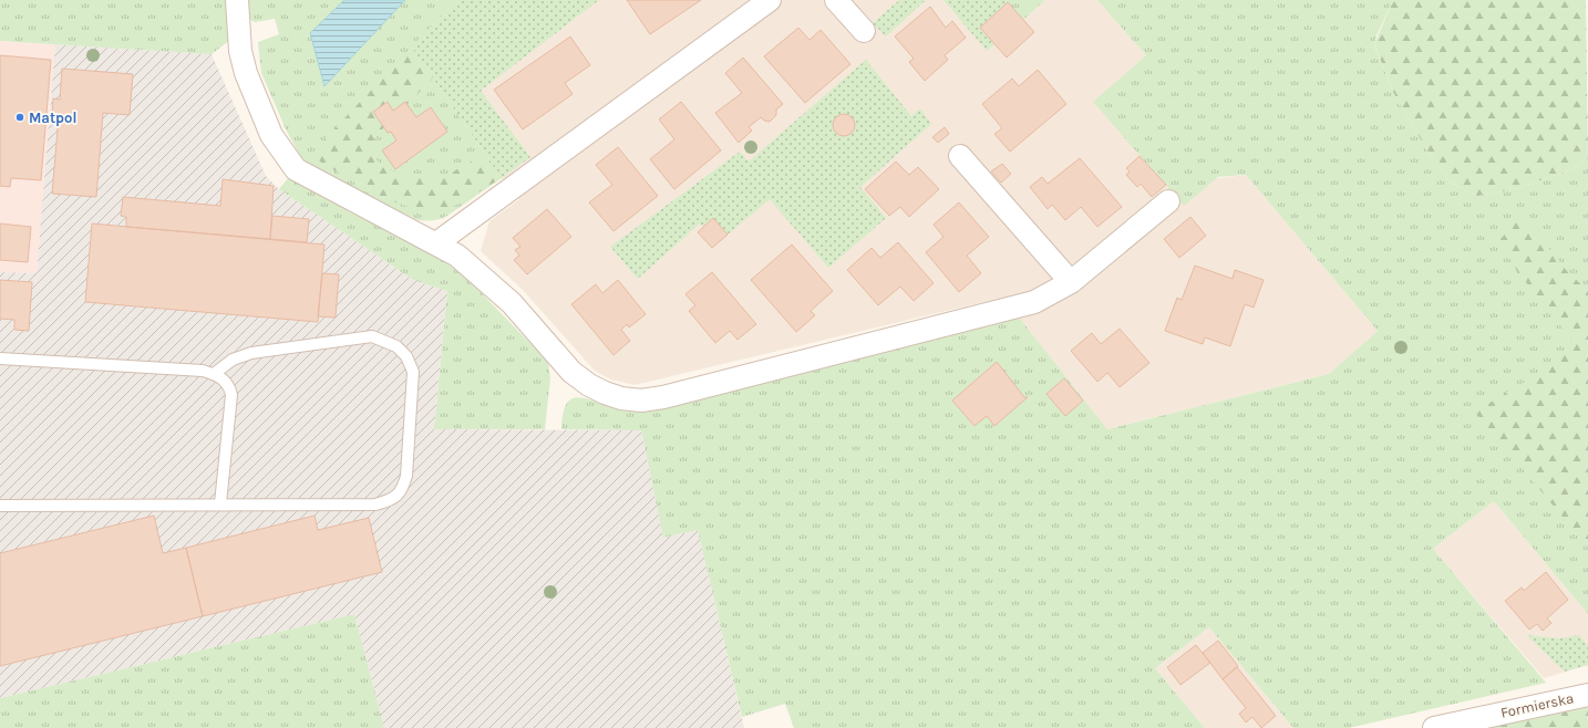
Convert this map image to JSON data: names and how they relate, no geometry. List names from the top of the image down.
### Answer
{
  "streets": {
    "street": ["Formierska"]
  },
  "places": ["Matpol"]
}
